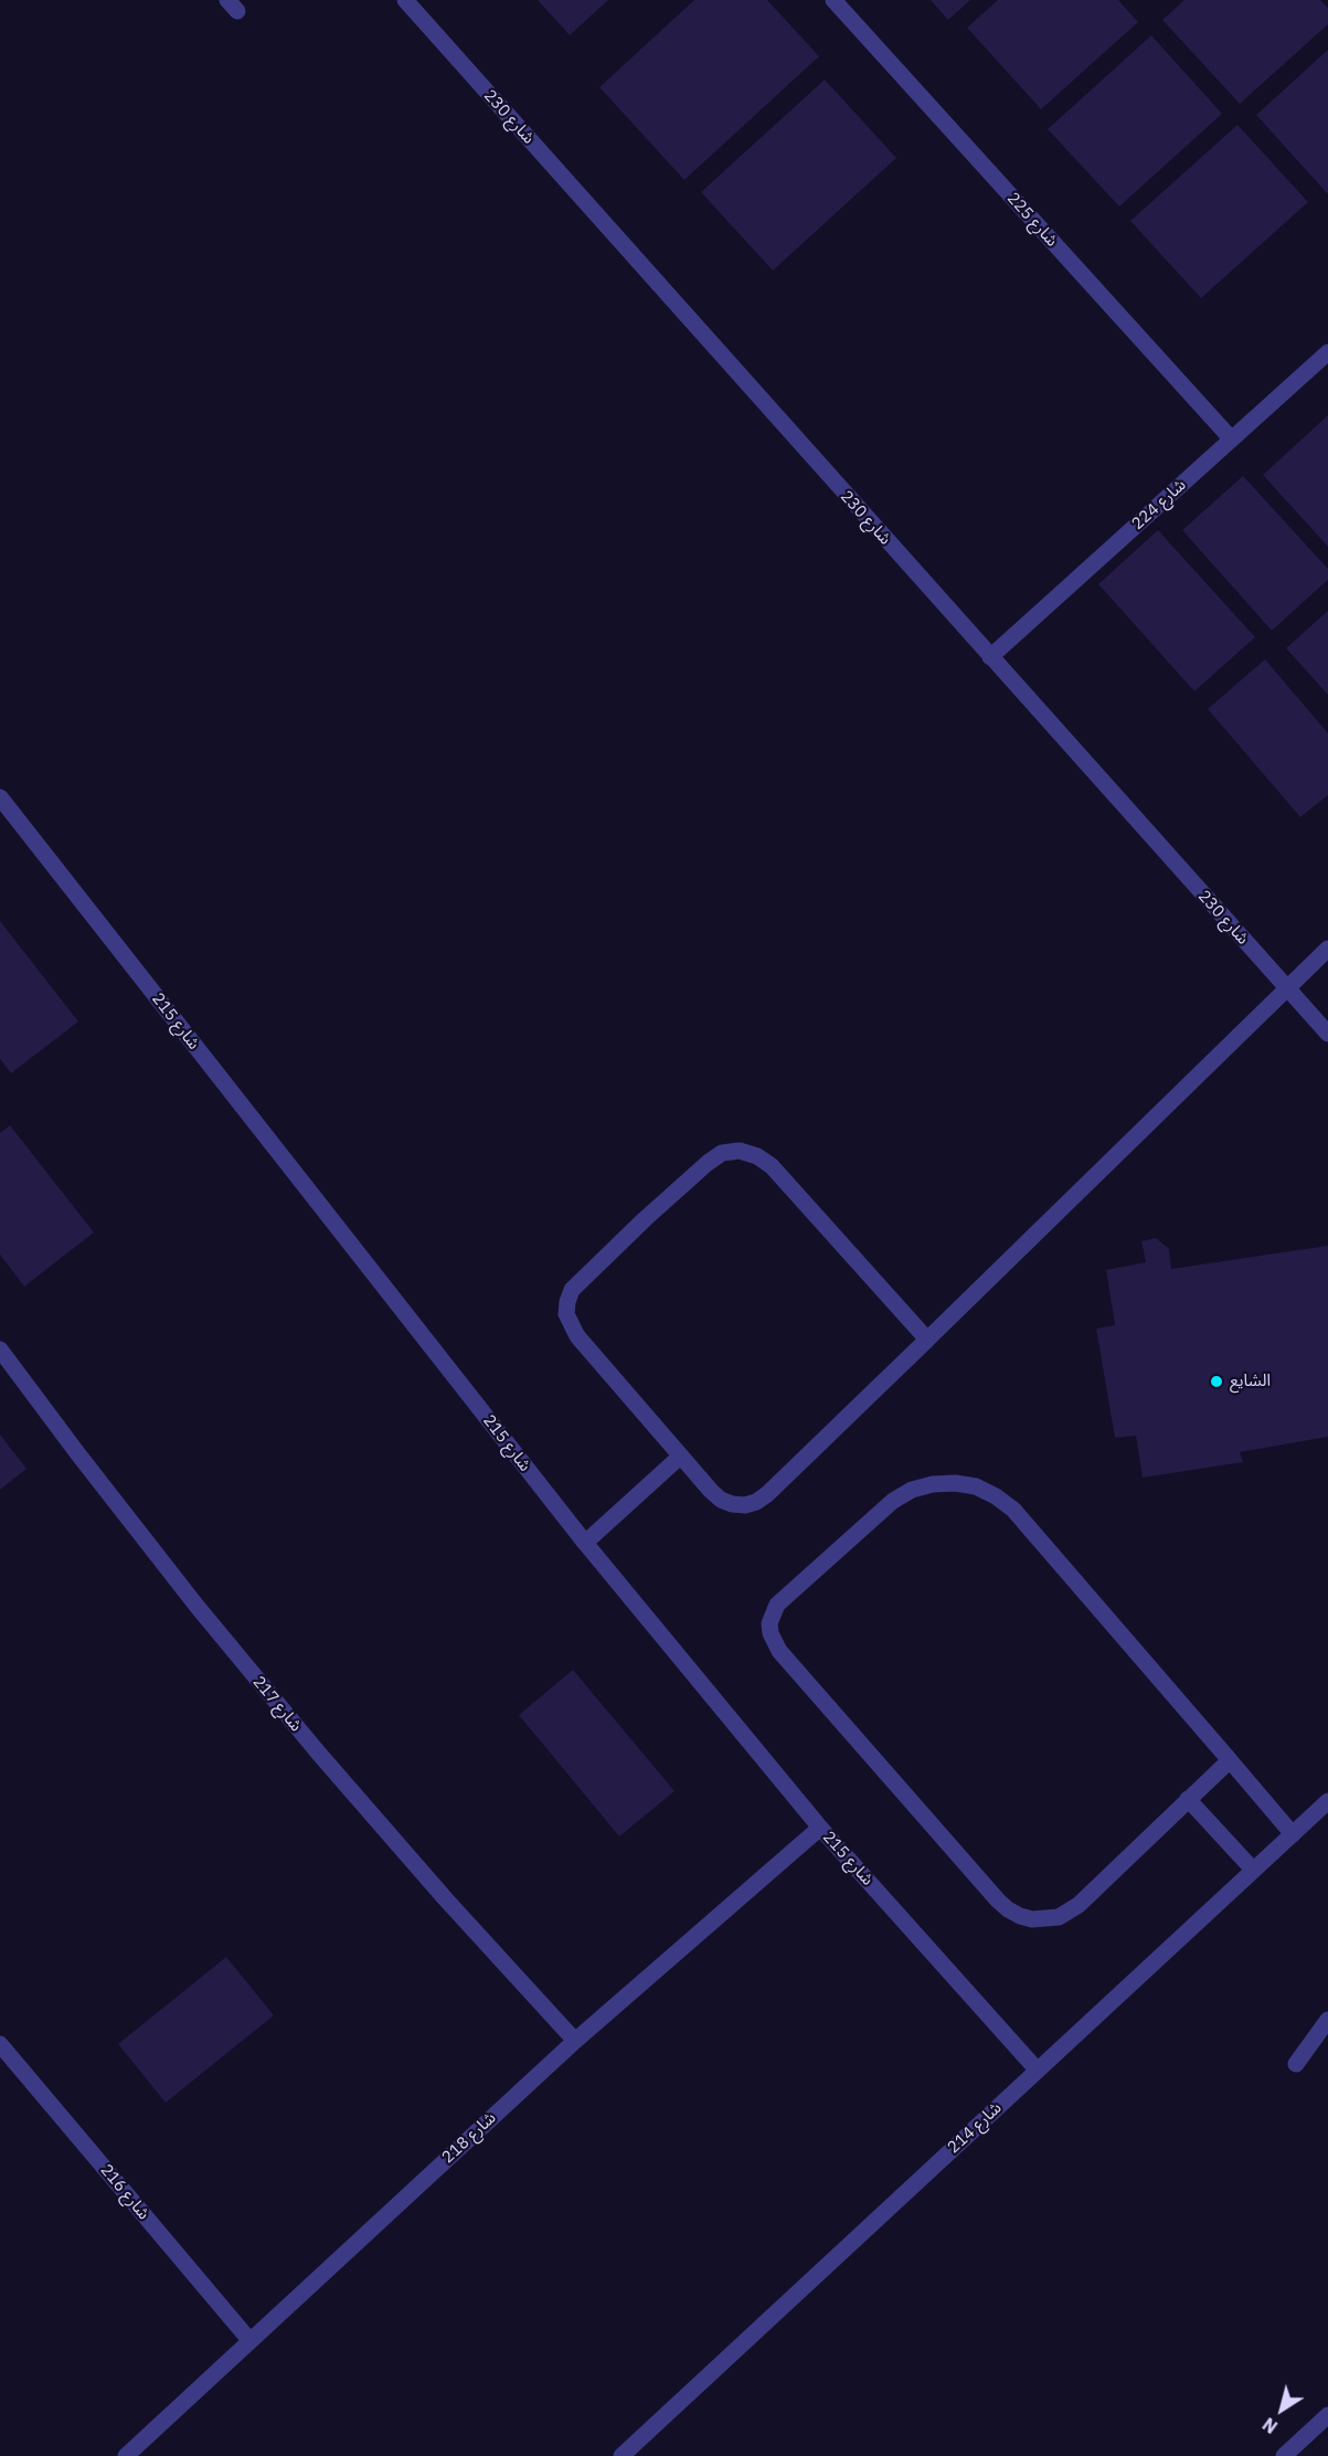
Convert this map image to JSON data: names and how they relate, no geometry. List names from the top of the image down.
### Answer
{
  "streets": {
    "street": [
      "شارع 230",
      "شارع 225",
      "شارع 224",
      "شارع 215",
      "شارع 217",
      "شارع 214",
      "شارع 218",
      "شارع 216"
    ]
  },
  "crossings": [
    ["شارع 230", "شارع 224"],
    ["شارع 225", "شارع 224"],
    ["شارع 215", "شارع 214"],
    ["شارع 215", "شارع 218"],
    ["شارع 217", "شارع 218"],
    ["شارع 218", "شارع 216"]
  ],
  "places": ["الشايع"],
  "north": "bottom left"
}
